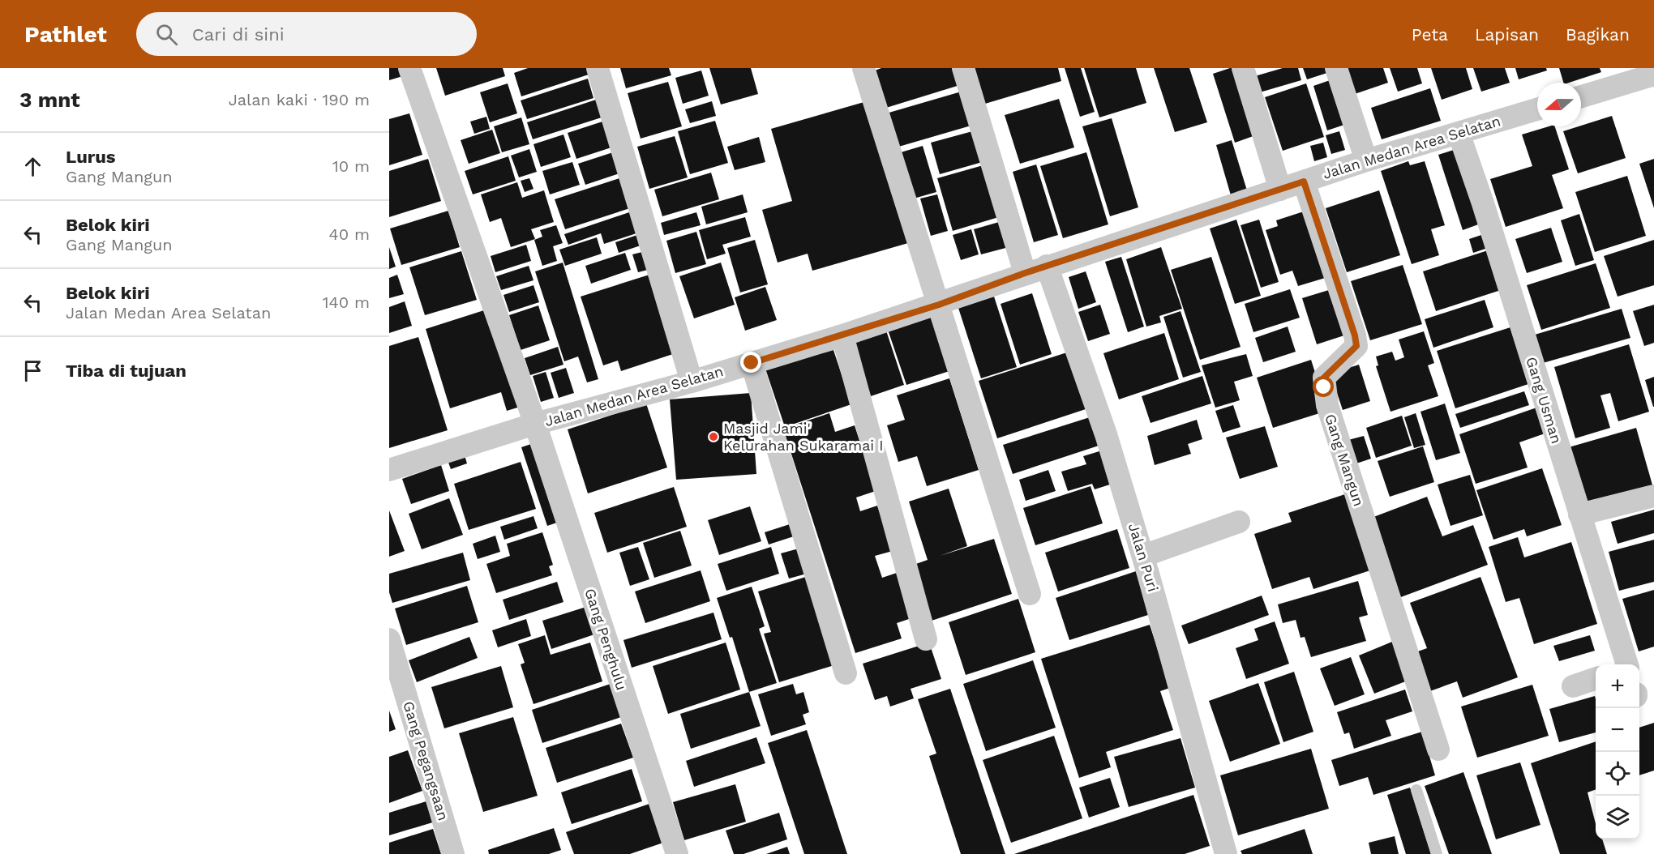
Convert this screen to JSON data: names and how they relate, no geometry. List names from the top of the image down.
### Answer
{
  "streets": {
    "street": [
      "Jalan Medan Area Selatan",
      "Gang Usman",
      "Gang Mangun",
      "Jalan Puri",
      "Gang Penghulu",
      "Gang Pegangsaan"
    ]
  },
  "crossings": [
    ["Jalan Medan Area Selatan", "Gang Usman"],
    ["Jalan Medan Area Selatan", "Gang Mangun"],
    ["Jalan Medan Area Selatan", "Jalan Puri"],
    ["Jalan Medan Area Selatan", "Gang Penghulu"]
  ],
  "places": ["Masjid Jami' Kelurahan Sukaramai I"],
  "north": "left",
  "page": {
    "header": "Pathlet",
    "search": "Cari di sini",
    "nav": ["Peta", "Lapisan", "Bagikan"],
    "heading": ["3 mnt", "Jalan kaki · 190 m"],
    "list": [
      ["Lurus", "Gang Mangun", "10 m"],
      ["Belok kiri", "Gang Mangun", "40 m"],
      ["Belok kiri", "Jalan Medan Area Selatan", "140 m"],
      "Tiba di tujuan"
    ],
    "map_buttons": ["+", "−"]
  }
}
